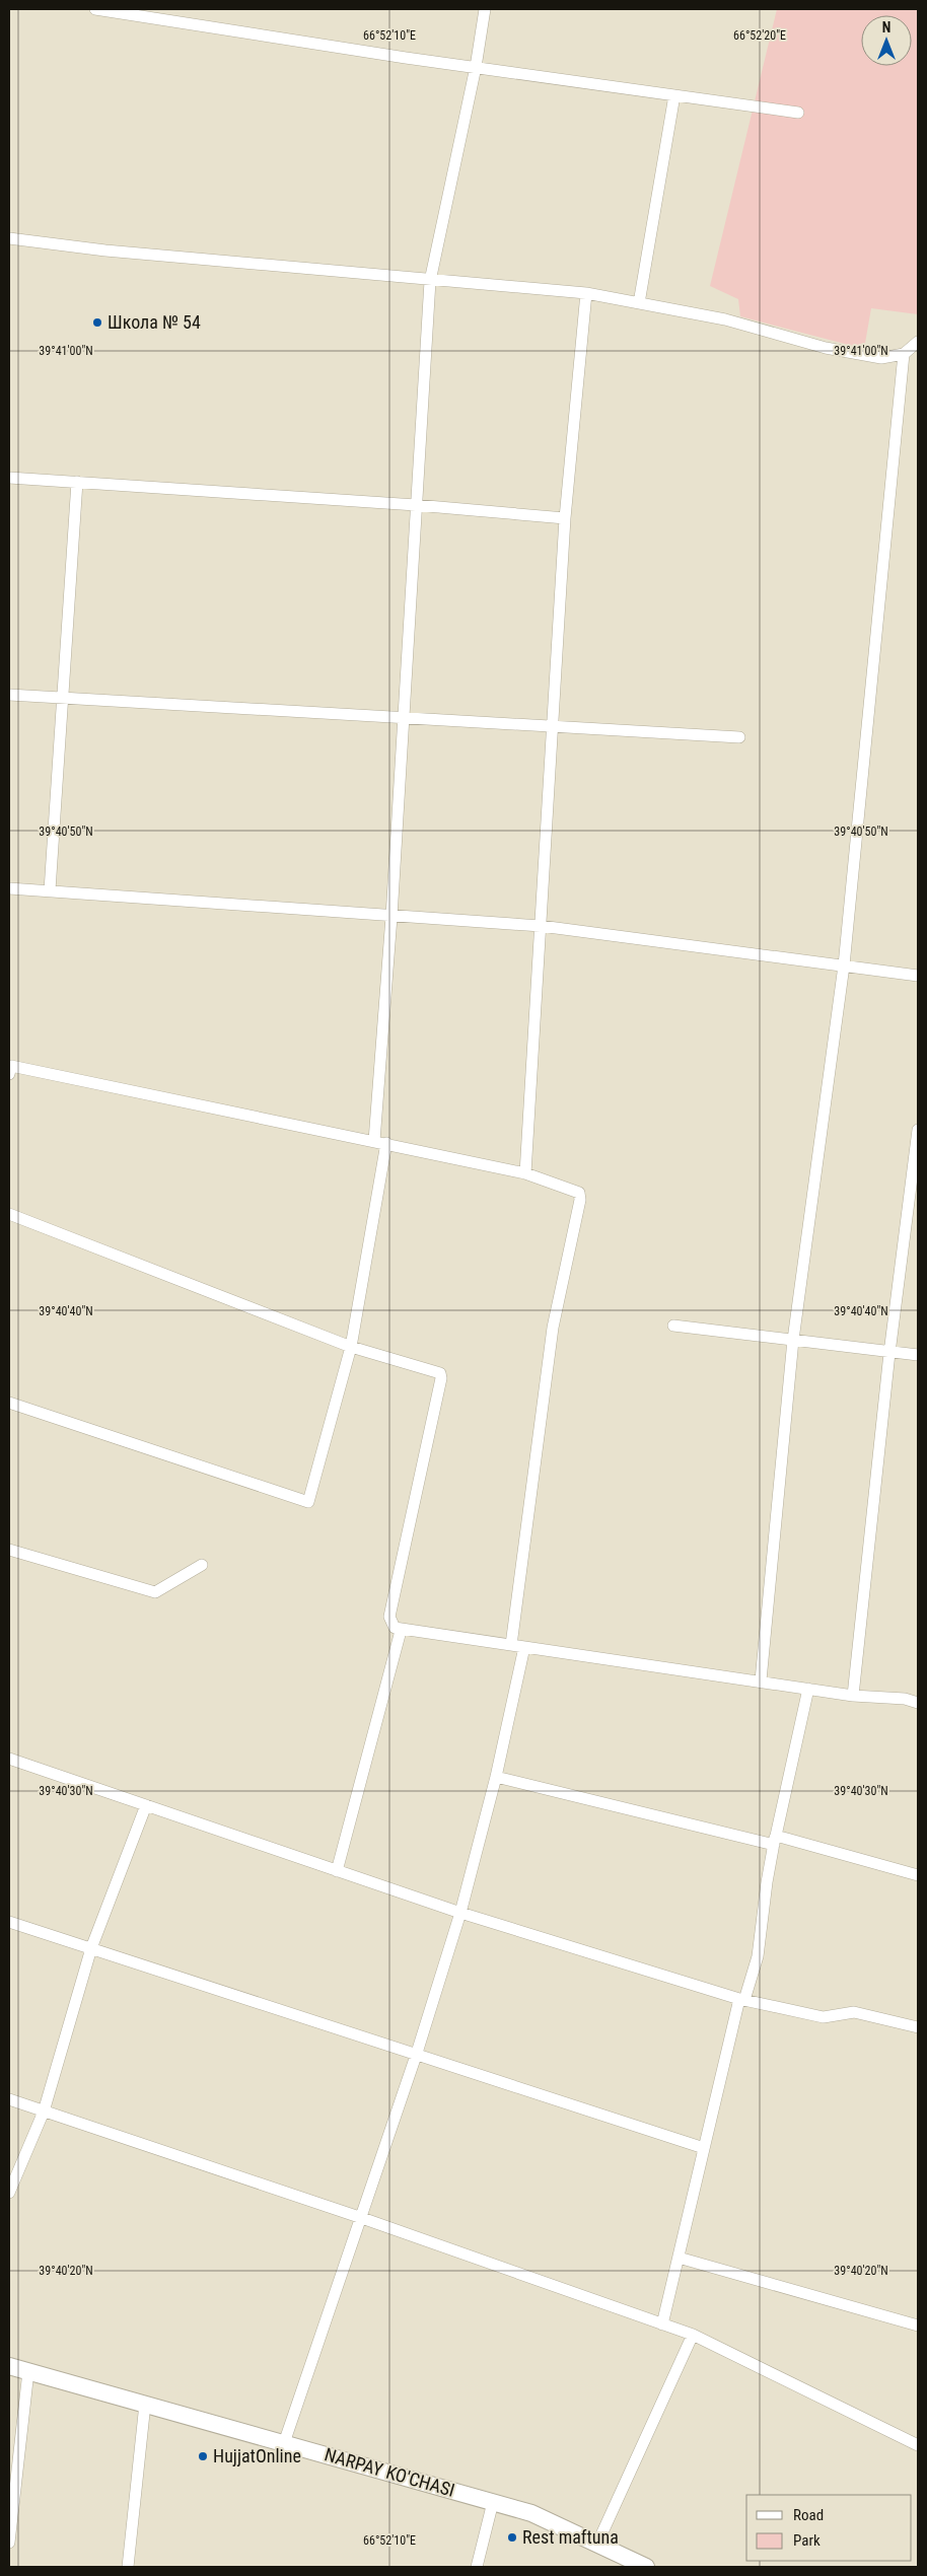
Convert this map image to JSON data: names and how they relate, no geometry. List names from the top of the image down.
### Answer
{
  "streets": {
    "main road": ["NARPAY KO'CHASI"]
  },
  "places": ["Школа № 54", "HujjatOnline", "Rest maftuna"],
  "legend": ["Road", "Park"],
  "north": "top",
  "coordinates": [
    "66°52'10\"E",
    "66°52'20\"E",
    "39°41'00\"N",
    "39°40'50\"N",
    "39°40'40\"N",
    "39°40'30\"N",
    "39°40'20\"N"
  ]
}
